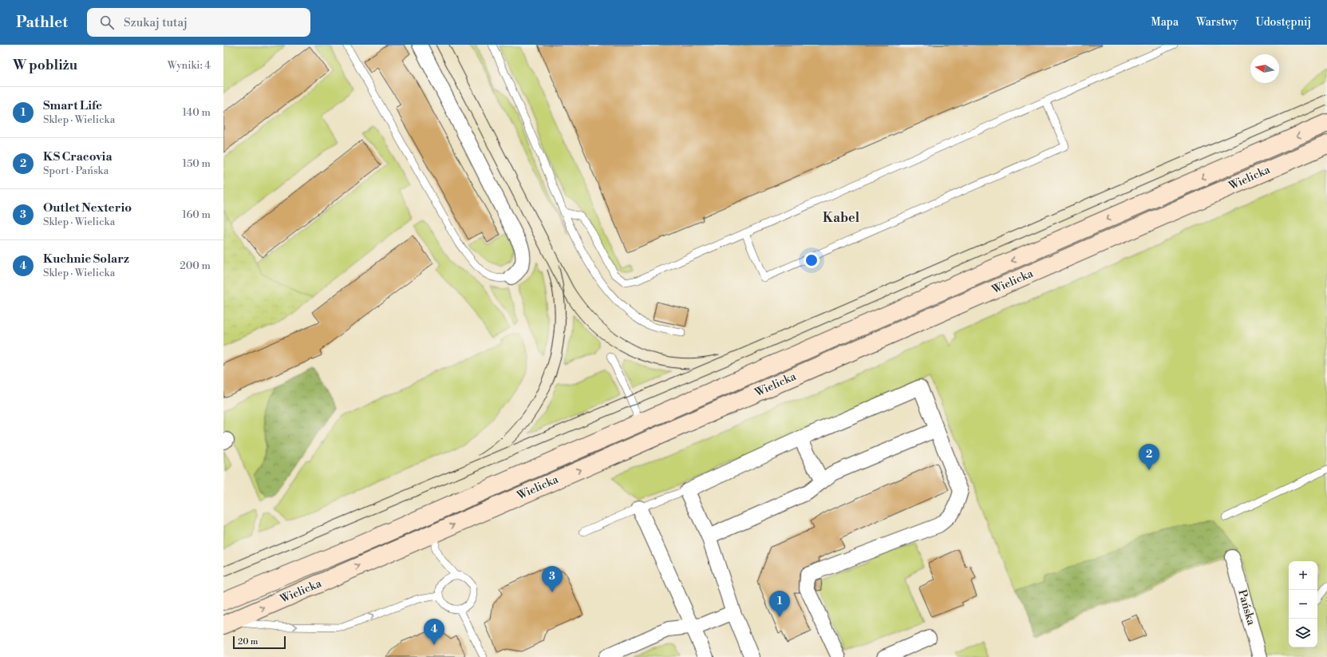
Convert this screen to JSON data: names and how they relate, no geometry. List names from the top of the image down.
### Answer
{
  "streets": {
    "main road": ["Wielicka"],
    "street": ["Pańska"]
  },
  "districts": ["Kabel"],
  "scale_bar": "20 m",
  "north": "left",
  "page": {
    "header": "Pathlet",
    "search": "Szukaj tutaj",
    "nav": ["Mapa", "Warstwy", "Udostępnij"],
    "heading": ["W pobliżu", "Wyniki: 4"],
    "list": [
      {
        "mark": "1",
        "name": "Smart Life",
        "note": "Sklep · Wielicka",
        "value": "140 m"
      },
      {
        "mark": "2",
        "name": "KS Cracovia",
        "note": "Sport · Pańska",
        "value": "150 m"
      },
      {
        "mark": "3",
        "name": "Outlet Nexterio",
        "note": "Sklep · Wielicka",
        "value": "160 m"
      },
      {
        "mark": "4",
        "name": "Kuchnie Solarz",
        "note": "Sklep · Wielicka",
        "value": "200 m"
      }
    ],
    "pins": [
      "2",
      "3",
      "1",
      "4"
    ],
    "map_buttons": ["+", "−"],
    "scale": "20 m"
  }
}
